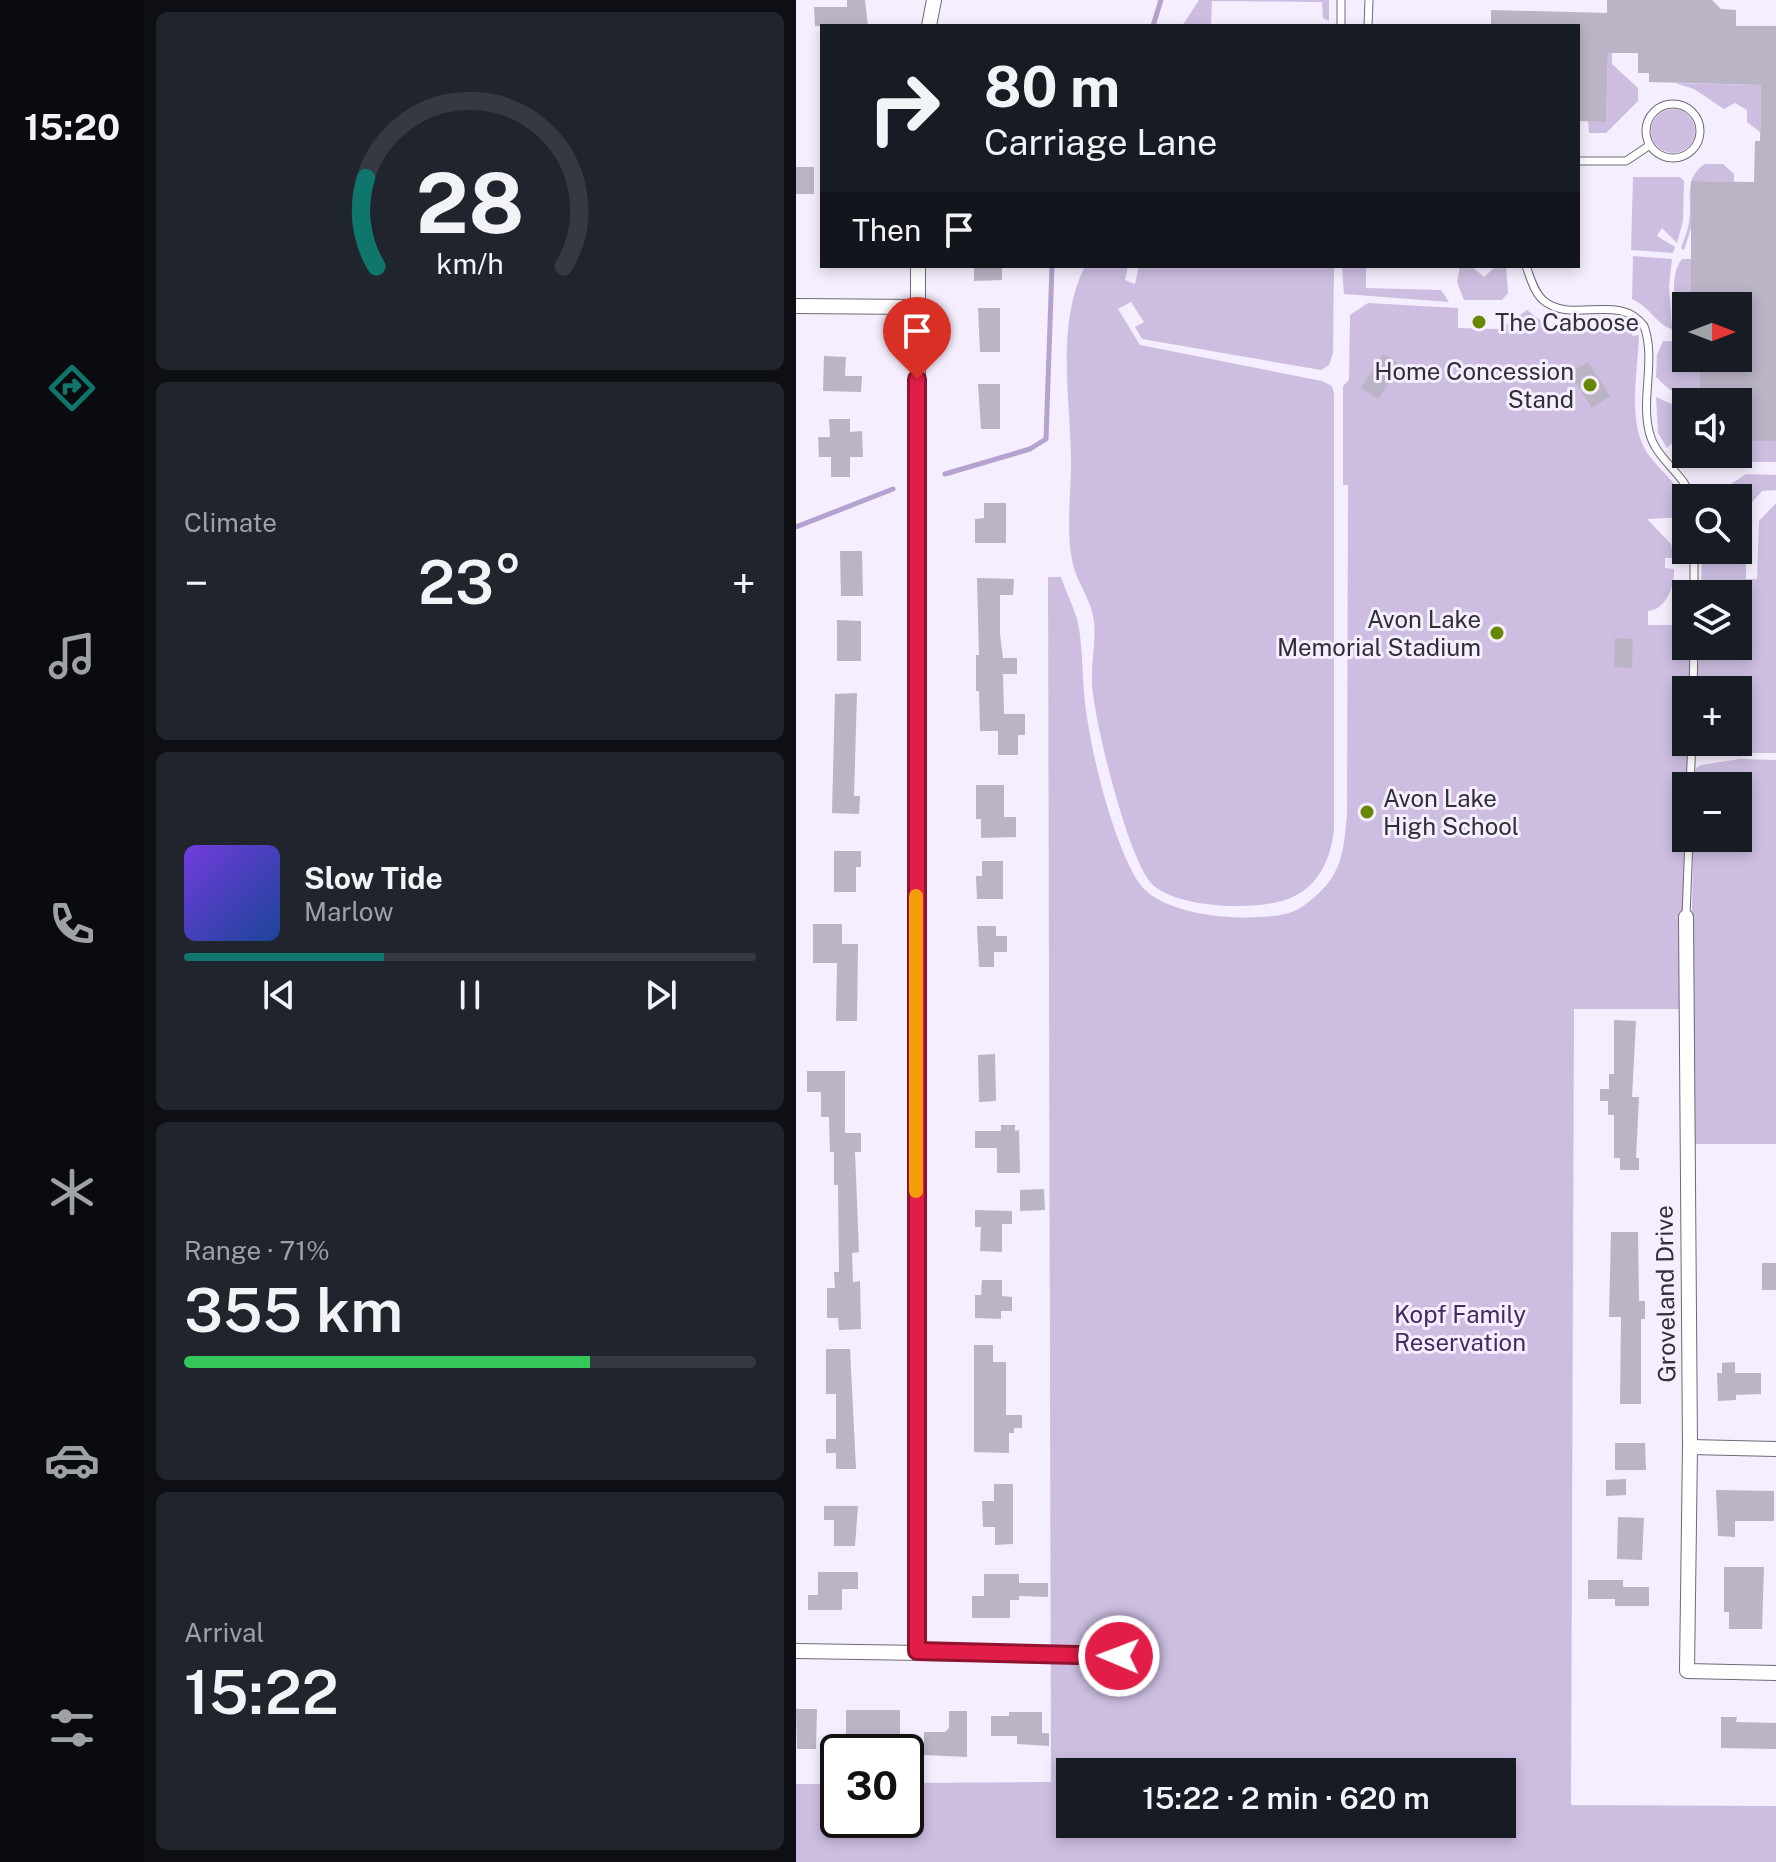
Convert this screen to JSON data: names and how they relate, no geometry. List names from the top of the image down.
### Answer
{
  "streets": {
    "street": ["Groveland Drive"]
  },
  "parks": ["Kopf Family Reservation"],
  "places": [
    "The Caboose",
    "Home Concession Stand",
    "Avon Lake Memorial Stadium",
    "Avon Lake High School"
  ],
  "north": "right",
  "page": {
    "tabs": "15:20",
    "turn": ["80 m", "Carriage Lane"],
    "then": "Then",
    "map_buttons": ["+", "−"],
    "tile": [
      "Climate",
      ["Range · 71%", "355 km"],
      ["Arrival", "15:22"]
    ],
    "heat": ["−", "23°", "+"],
    "song": ["Slow Tide", "Marlow"],
    "limit": "30",
    "trip": "15:22 · 2 min · 620 m",
    "gauge": ["28", "km/h"]
  }
}
